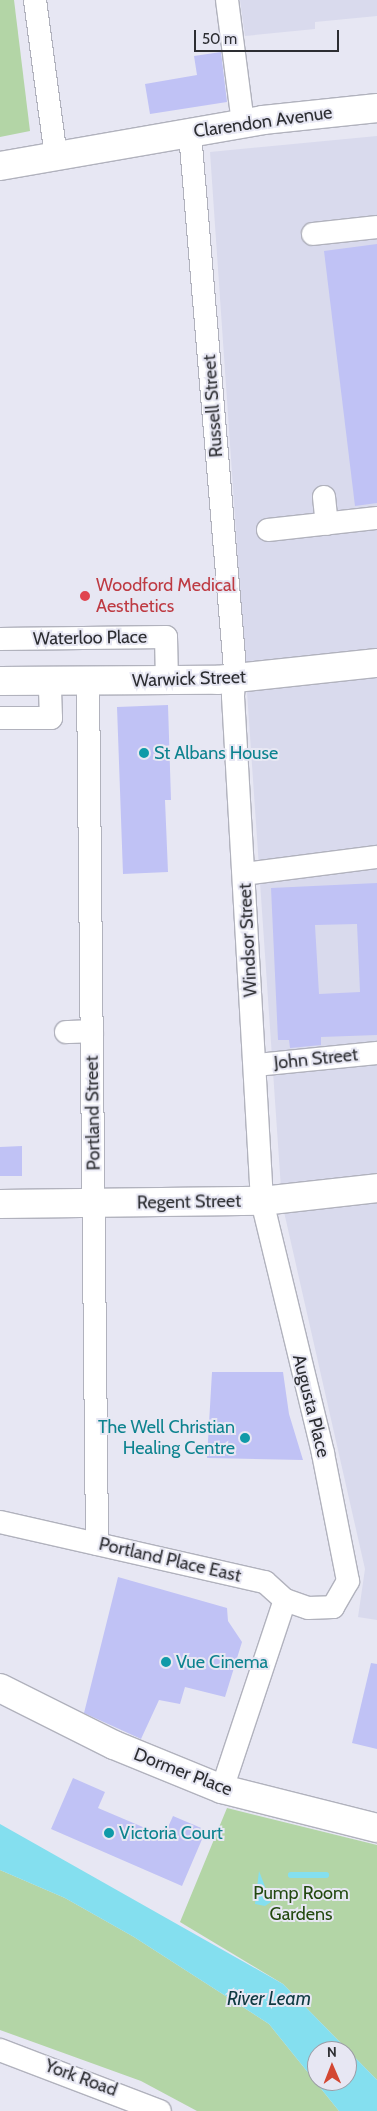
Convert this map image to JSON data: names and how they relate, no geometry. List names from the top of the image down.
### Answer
{
  "streets": {
    "street": [
      "Clarendon Avenue",
      "Russell Street",
      "Waterloo Place",
      "Warwick Street",
      "Windsor Street",
      "John Street",
      "Portland Street",
      "Regent Street",
      "Augusta Place",
      "Portland Place East",
      "Dormer Place",
      "York Road"
    ]
  },
  "crossings": [
    ["Clarendon Avenue", "Russell Street"],
    ["Russell Street", "Warwick Street"],
    ["Russell Street", "Windsor Street"],
    ["Waterloo Place", "Warwick Street"],
    ["Warwick Street", "Windsor Street"],
    ["Warwick Street", "Portland Street"],
    ["Windsor Street", "John Street"],
    ["Windsor Street", "Regent Street"],
    ["Windsor Street", "Augusta Place"],
    ["Portland Street", "Regent Street"],
    ["Portland Street", "Portland Place East"],
    ["Regent Street", "Augusta Place"],
    ["Augusta Place", "Portland Place East"]
  ],
  "water": ["River Leam"],
  "parks": ["Pump Room Gardens"],
  "places": [
    "Woodford Medical Aesthetics",
    "St Albans House",
    "The Well Christian Healing Centre",
    "Vue Cinema",
    "Victoria Court"
  ],
  "scale_bar": "50 m",
  "north": "top"
}
